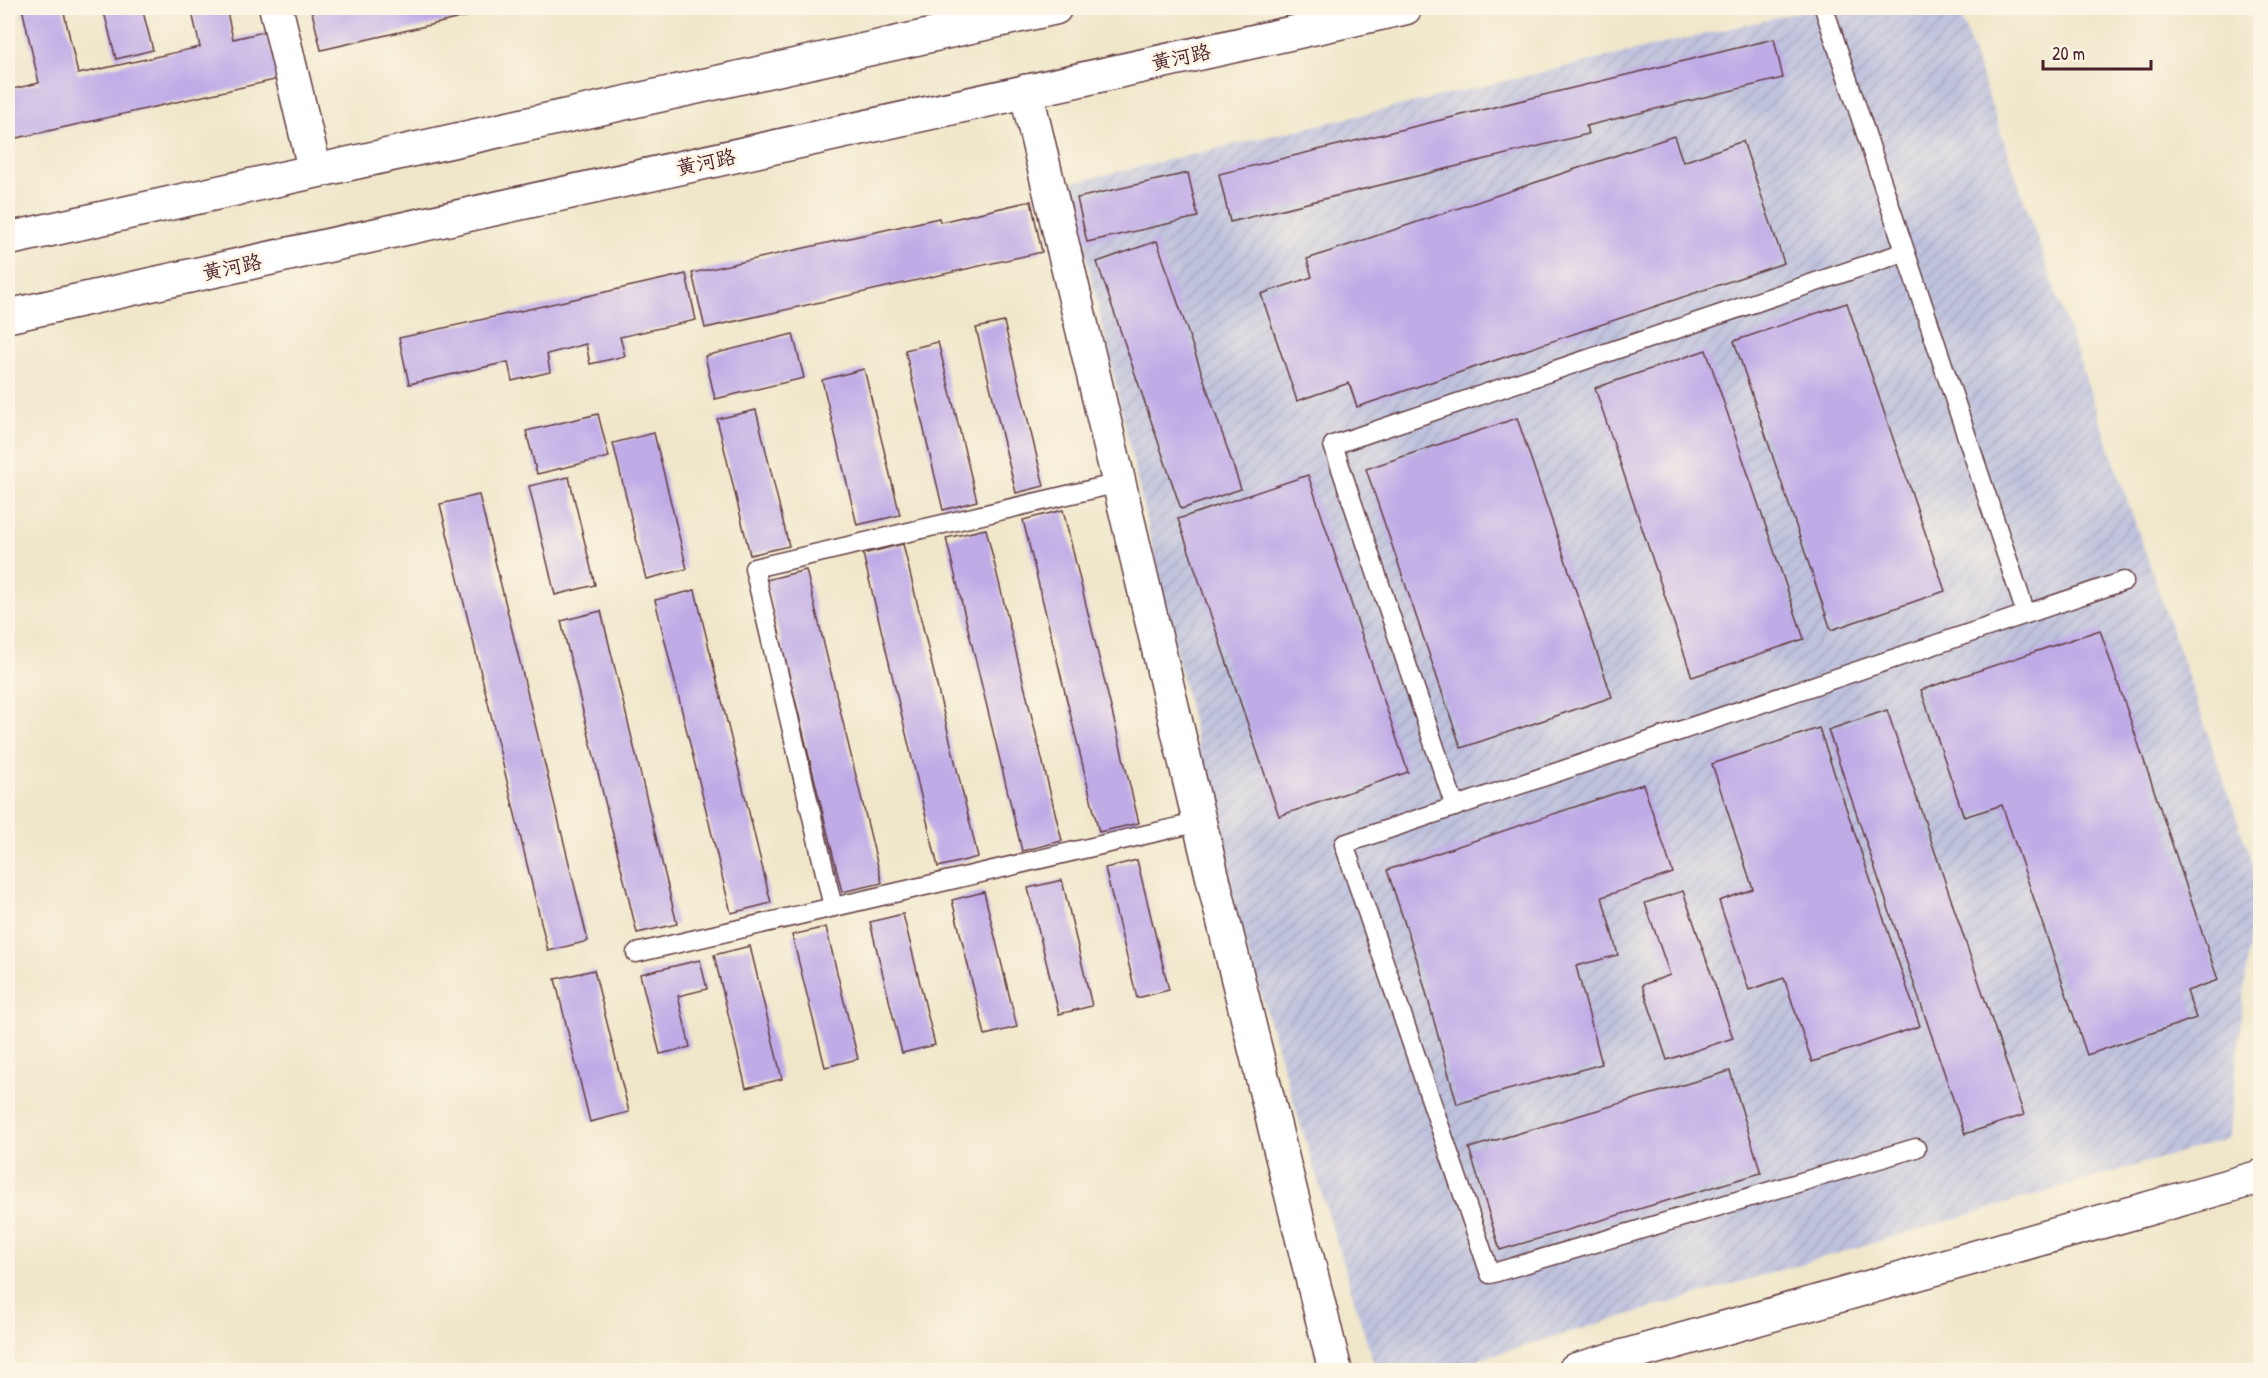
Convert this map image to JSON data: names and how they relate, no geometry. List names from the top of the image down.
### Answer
{
  "streets": {
    "main road": ["黄河路"]
  },
  "scale_bar": "20 m"
}
